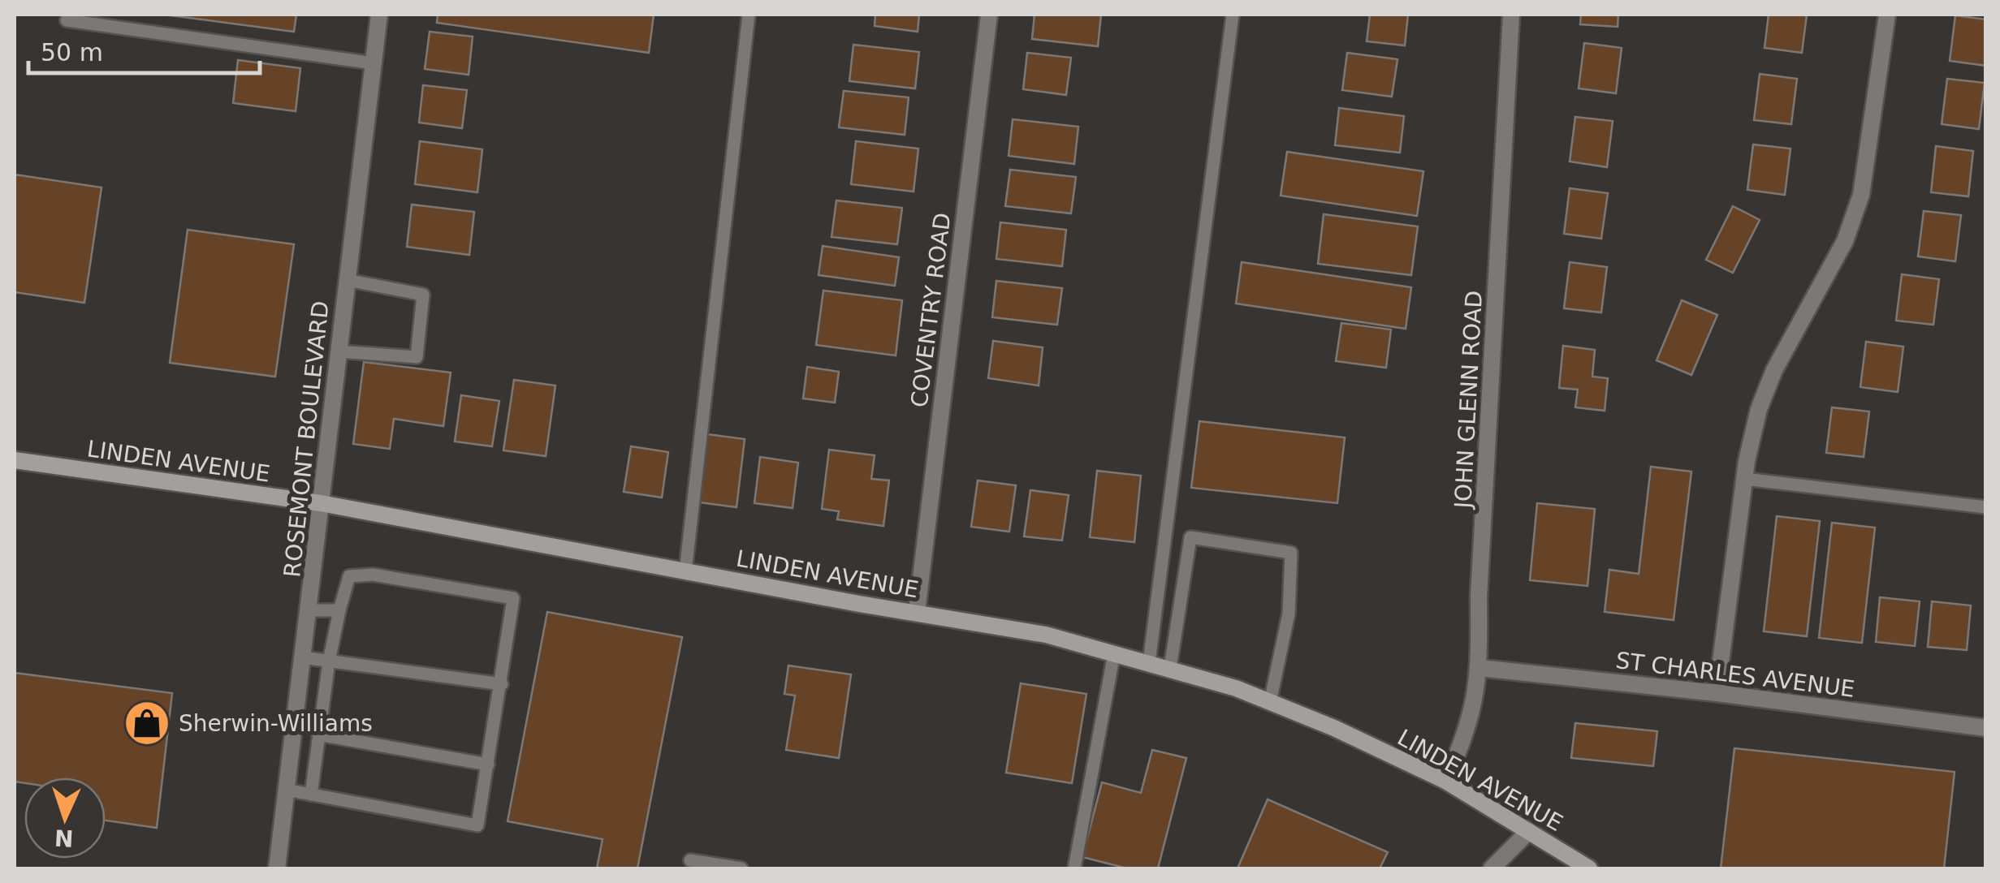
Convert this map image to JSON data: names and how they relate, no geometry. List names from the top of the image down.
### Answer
{
  "streets": {
    "main road": ["LINDEN AVENUE"],
    "street": [
      "COVENTRY ROAD",
      "JOHN GLENN ROAD",
      "ROSEMONT BOULEVARD",
      "ST CHARLES AVENUE"
    ]
  },
  "crossings": [
    ["COVENTRY ROAD", "LINDEN AVENUE"],
    ["JOHN GLENN ROAD", "LINDEN AVENUE"],
    ["JOHN GLENN ROAD", "ST CHARLES AVENUE"],
    ["ROSEMONT BOULEVARD", "LINDEN AVENUE"]
  ],
  "places": {
    "shop": ["Sherwin-Williams"]
  },
  "scale_bar": "50 m",
  "north": "bottom"
}
